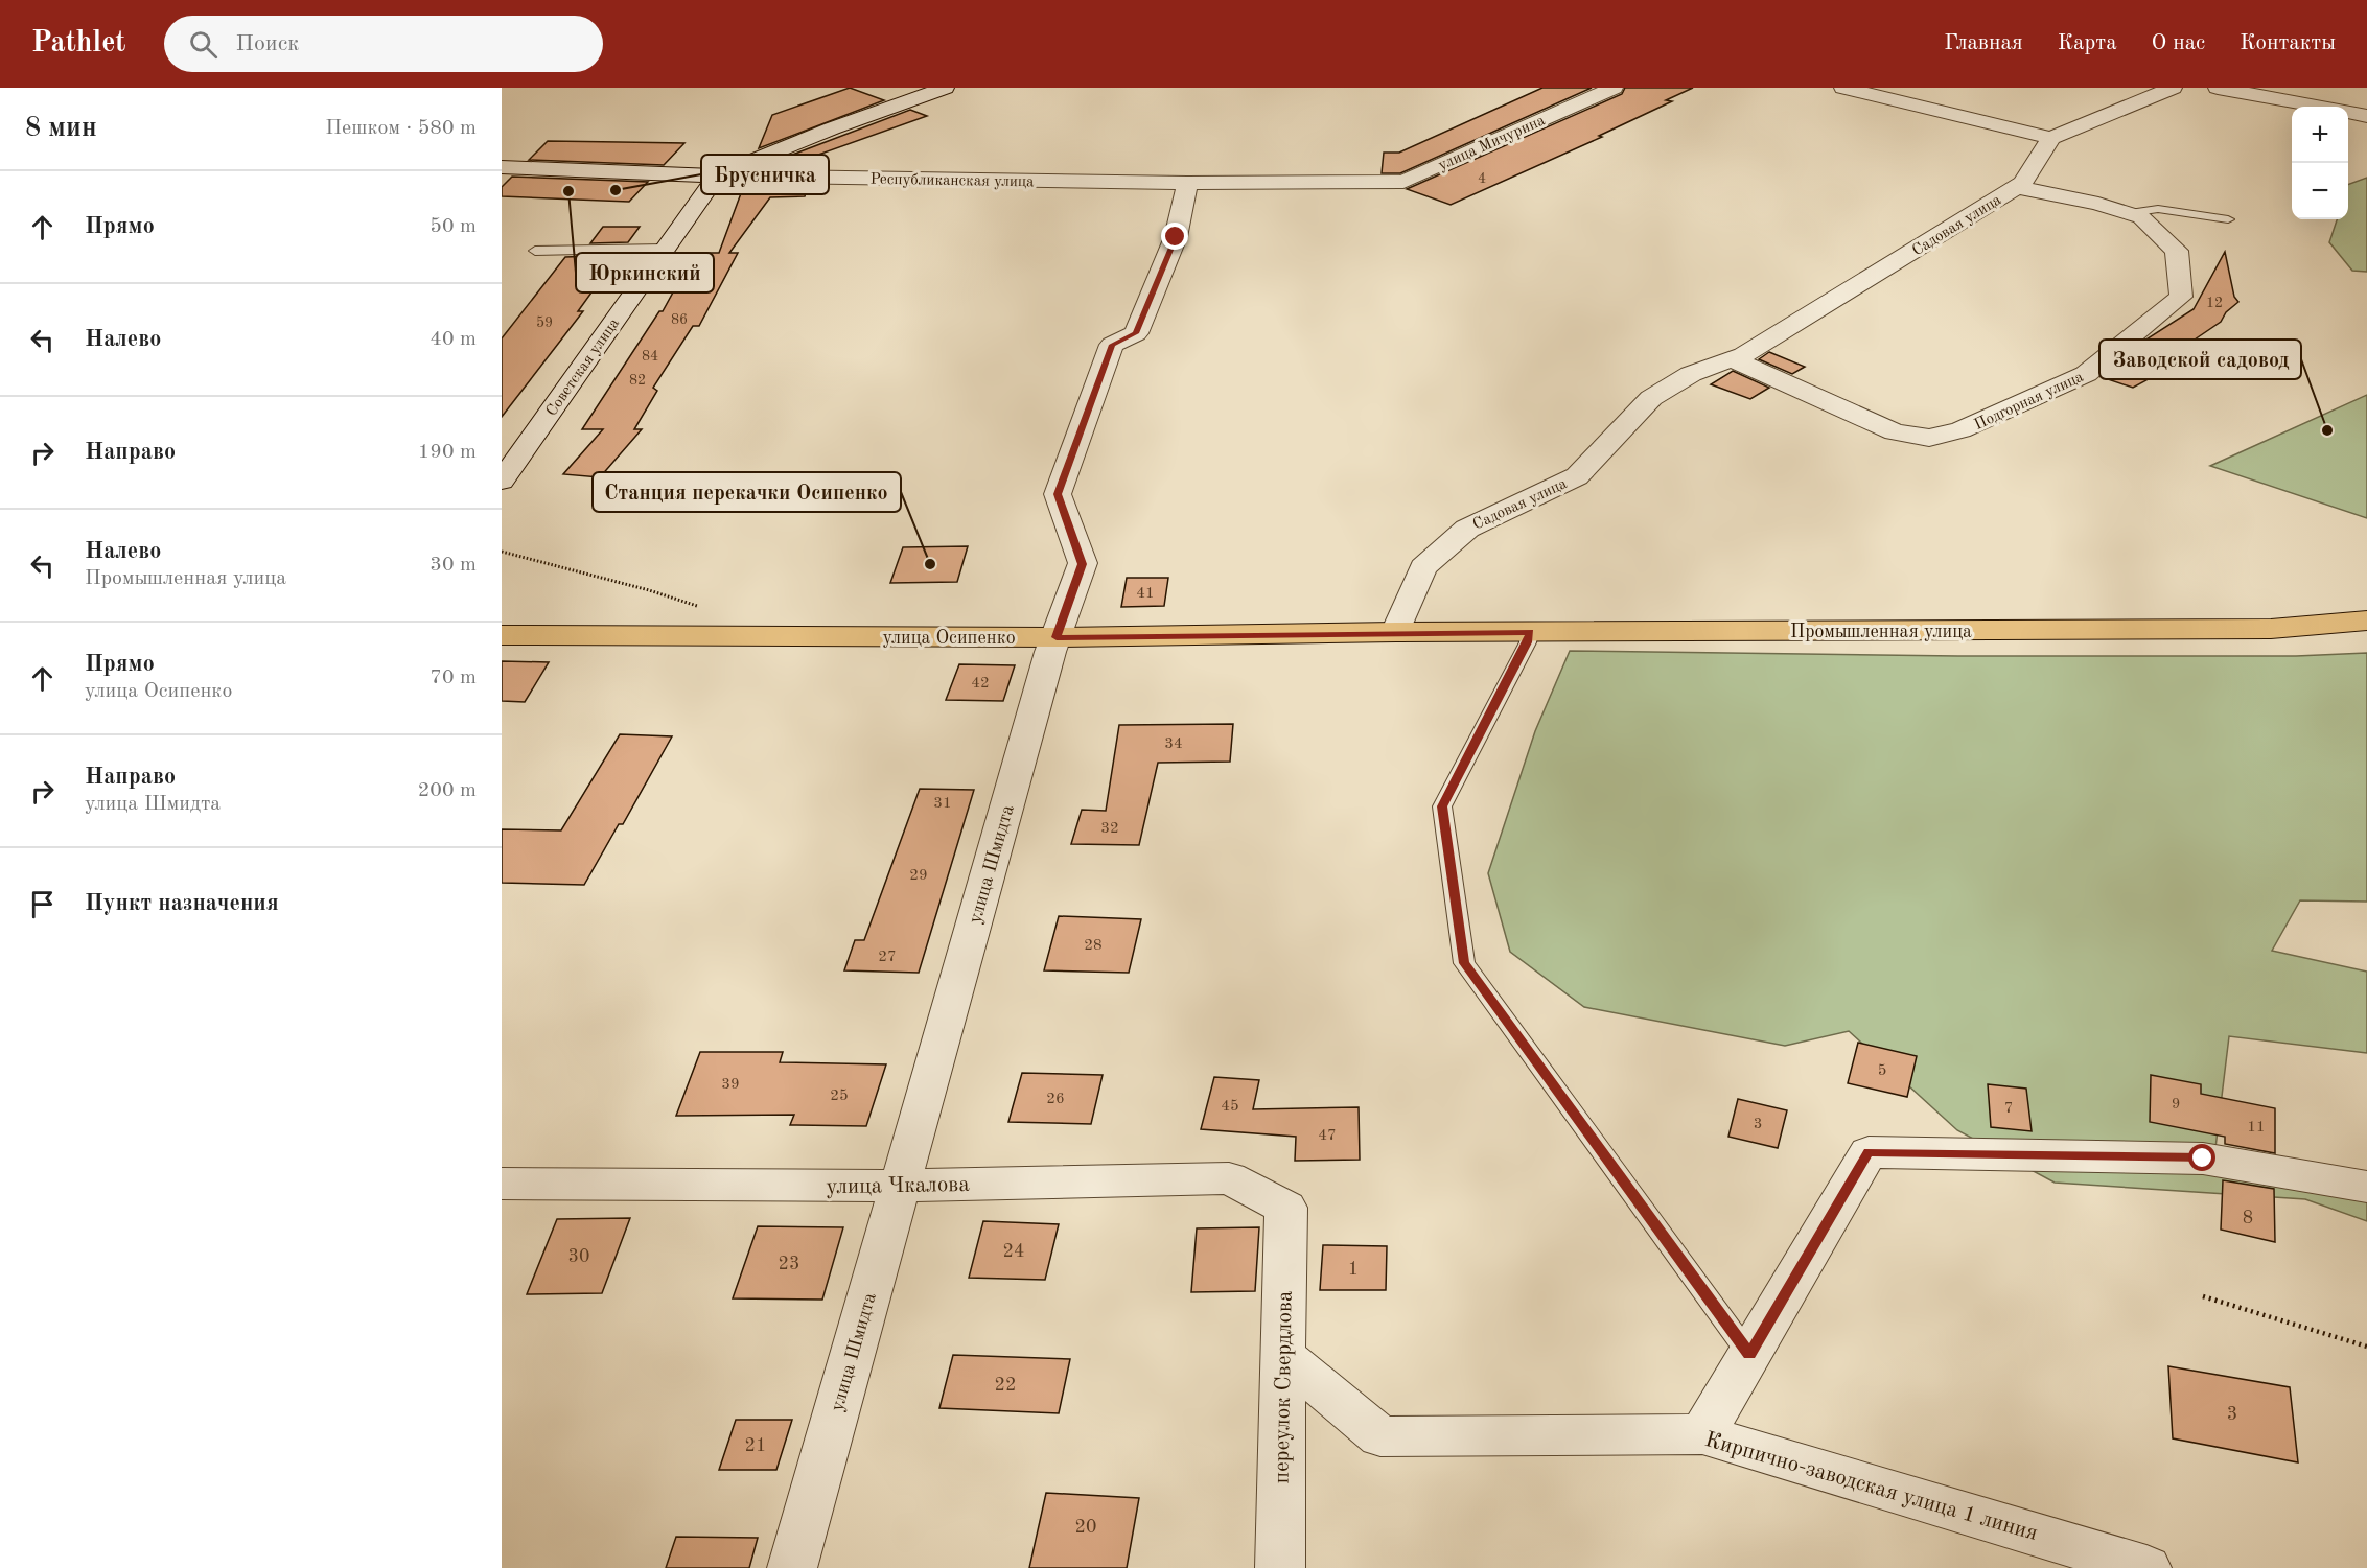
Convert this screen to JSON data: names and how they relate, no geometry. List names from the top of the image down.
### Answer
{
  "streets": {
    "main road": ["Промышленная улица", "улица Осипенко"],
    "street": [
      "улица Мичурина",
      "Республиканская улица",
      "Садовая улица",
      "Советская улица",
      "Подгорная улица",
      "улица Шмидта",
      "улица Чкалова",
      "переулок Свердлова",
      "Кирпично-заводская улица 1 линия"
    ]
  },
  "crossings": [
    ["улица Мичурина", "Республиканская улица"],
    ["Республиканская улица", "Советская улица"],
    ["Республиканская улица", "улица Шмидта"],
    ["Садовая улица", "Подгорная улица"],
    ["Садовая улица", "Промышленная улица"],
    ["Садовая улица", "улица Осипенко"],
    ["Промышленная улица", "улица Осипенко"],
    ["улица Осипенко", "улица Шмидта"],
    ["улица Шмидта", "улица Чкалова"],
    ["улица Чкалова", "переулок Свердлова"],
    ["переулок Свердлова", "Кирпично-заводская улица 1 линия"]
  ],
  "places": [
    "Брусничка",
    "Юркинский",
    "Заводской садовод",
    "Станция перекачки Осипенко"
  ],
  "house_numbers": [
    "4",
    "12",
    "86",
    "59",
    "84",
    "82",
    "41",
    "42",
    "34",
    "31",
    "32",
    "29",
    "28",
    "27",
    "5",
    "39",
    "25",
    "26",
    "9",
    "45",
    "7",
    "3",
    "11",
    "47",
    "8",
    "24",
    "30",
    "23",
    "1",
    "22",
    "3",
    "21",
    "20"
  ],
  "page": {
    "header": "Pathlet",
    "search": "Поиск",
    "nav": [
      "Главная",
      "Карта",
      "О нас",
      "Контакты"
    ],
    "heading": ["8 мин", "Пешком · 580 m"],
    "map_buttons": ["+", "−"],
    "list": [
      ["Прямо", "50 m"],
      ["Налево", "40 m"],
      ["Направо", "190 m"],
      ["Налево", "Промышленная улица", "30 m"],
      ["Прямо", "улица Осипенко", "70 m"],
      ["Направо", "улица Шмидта", "200 m"],
      "Пункт назначения"
    ]
  }
}
